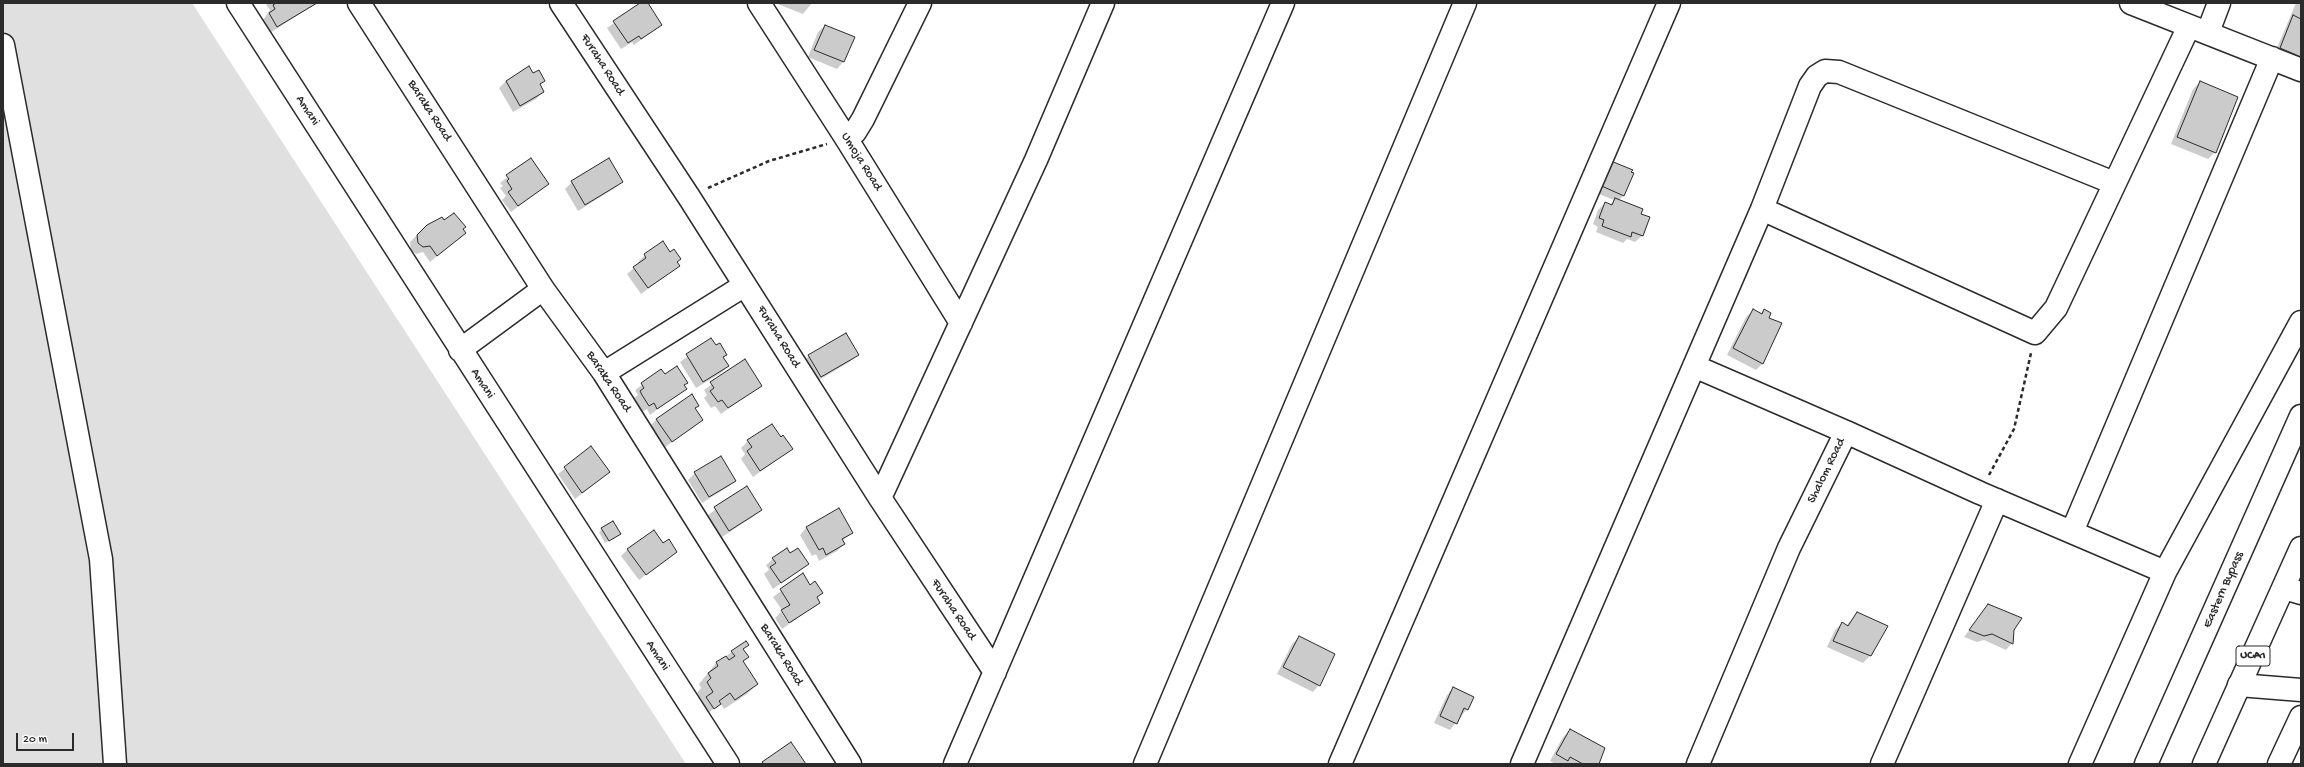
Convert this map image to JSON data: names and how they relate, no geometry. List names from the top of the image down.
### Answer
{
  "streets": {
    "street": [
      "Furaha Road",
      "Amani",
      "Baraka Road",
      "Umoja Road",
      "Shalom Road",
      "Eastern Bypass",
      "UCA1"
    ]
  },
  "scale_bar": "20 m"
}
